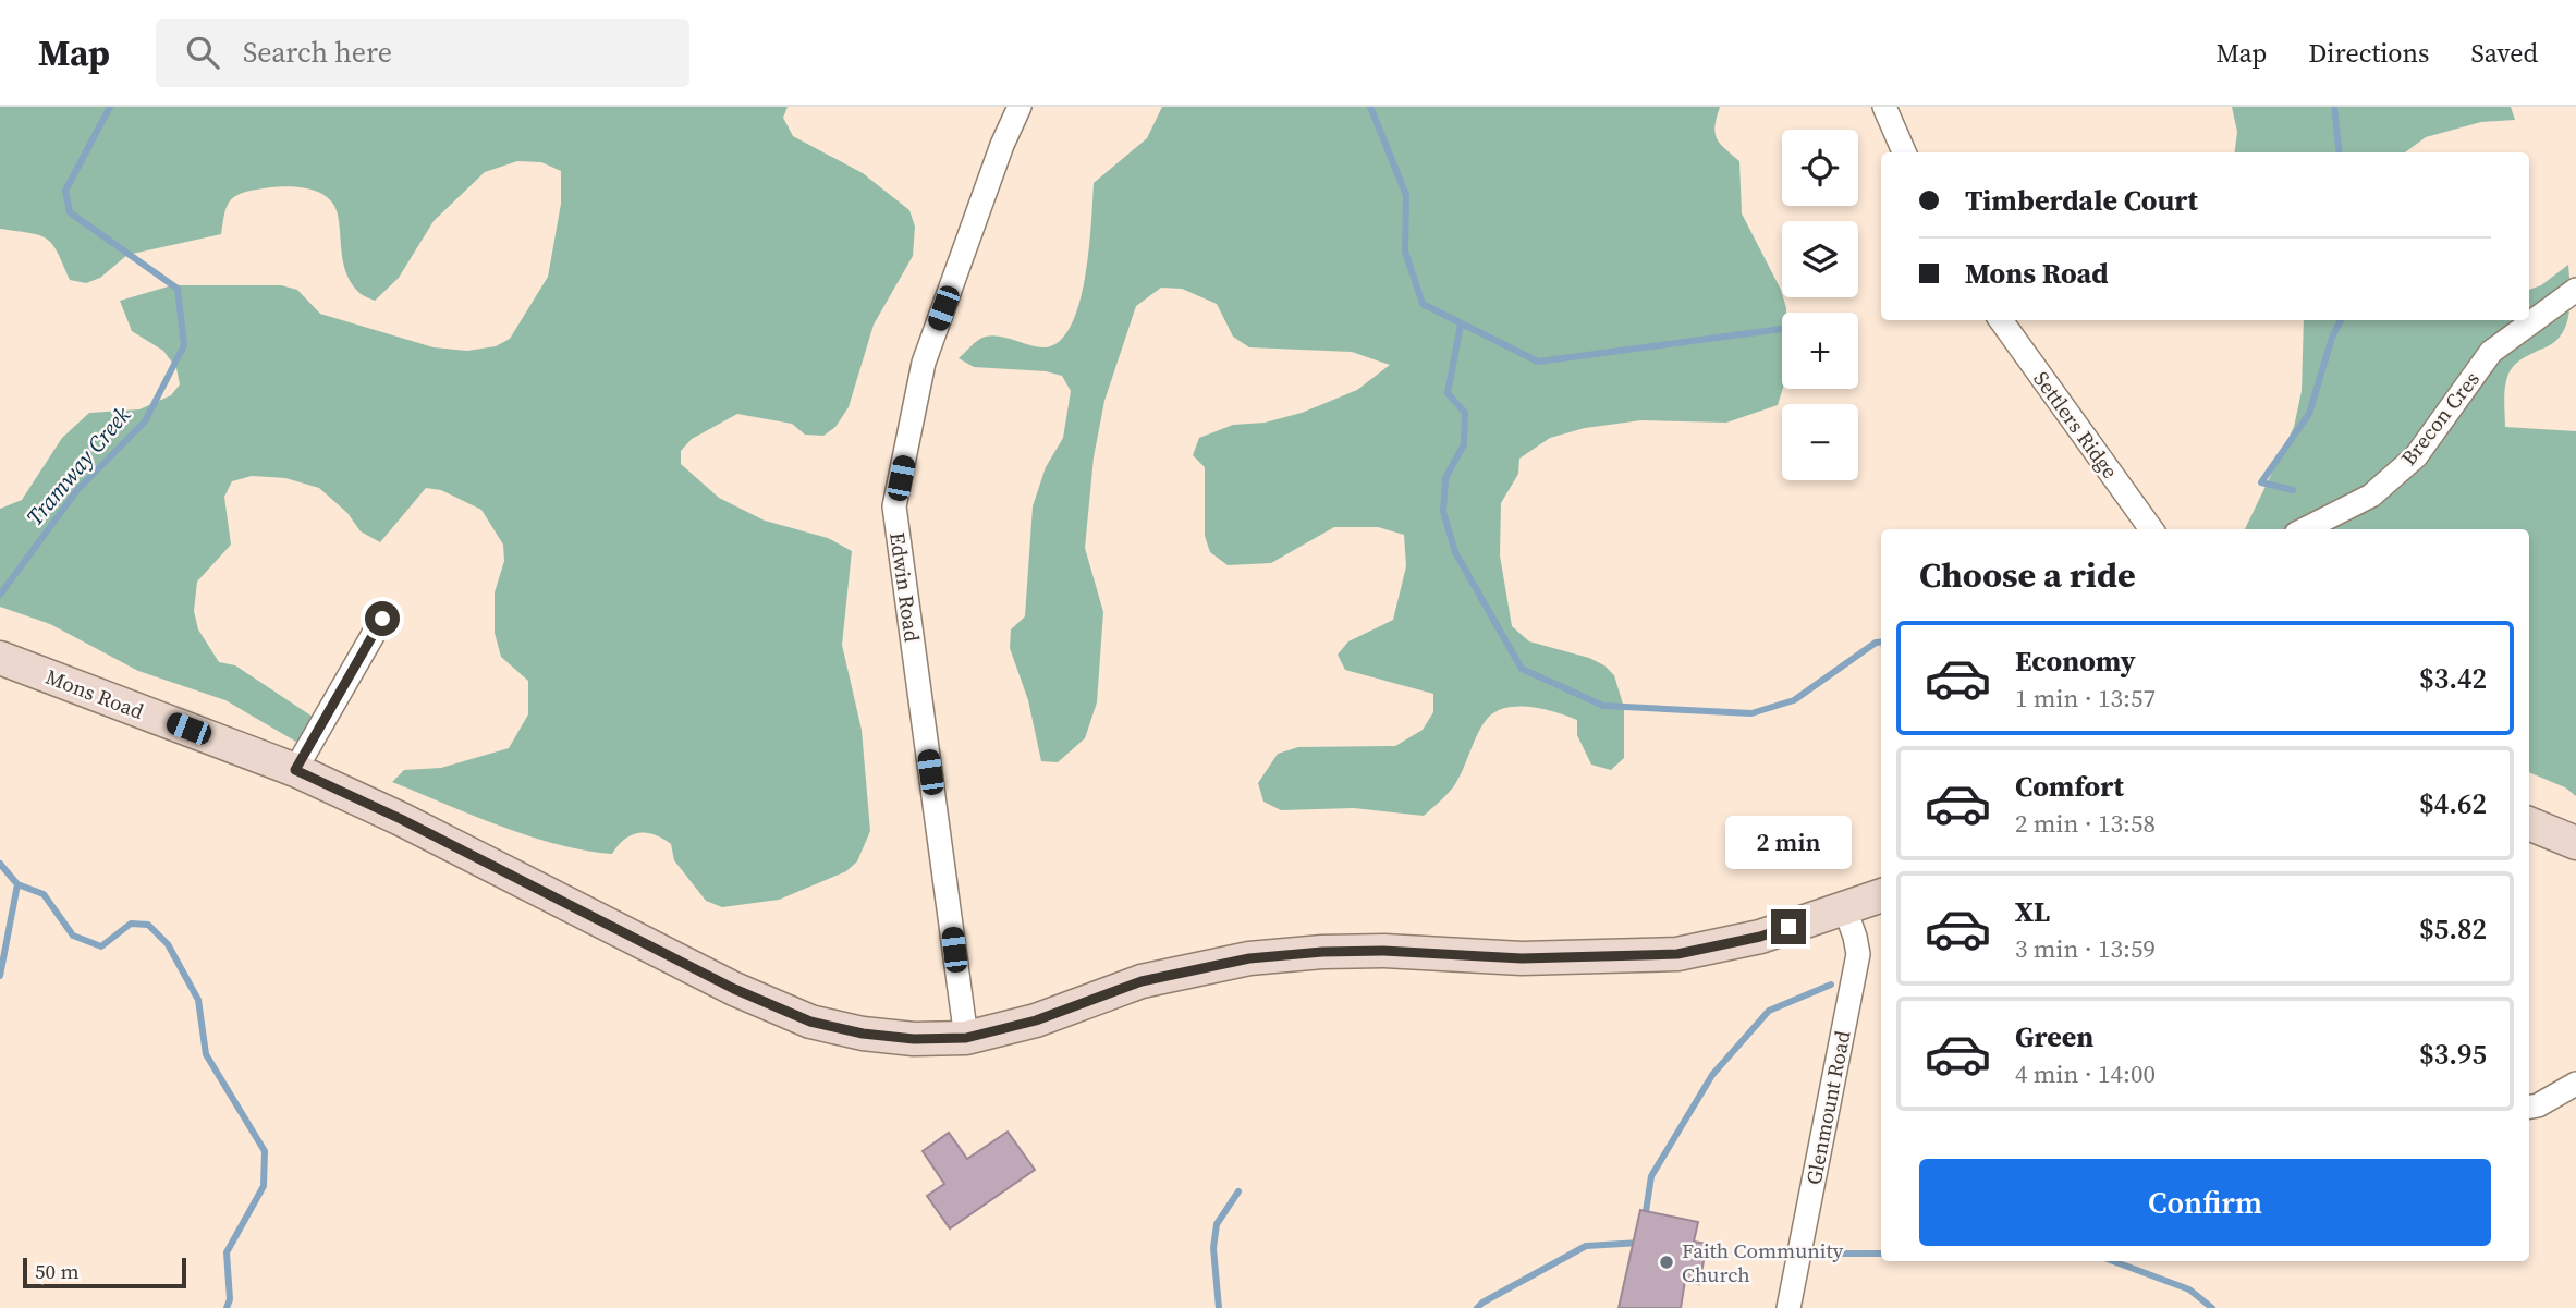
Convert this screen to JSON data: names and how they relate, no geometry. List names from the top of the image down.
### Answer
{
  "streets": {
    "main road": ["Mons Road"],
    "street": [
      "Brecon Cres",
      "Settlers Ridge",
      "Edwin Road",
      "Glenmount Road"
    ]
  },
  "crossings": [
    ["Edwin Road", "Mons Road"],
    ["Mons Road", "Glenmount Road"]
  ],
  "water": ["Tramway Creek"],
  "places": ["Faith Community Church"],
  "scale_bar": "50 m",
  "page": {
    "header": "Map",
    "search": "Search here",
    "nav": ["Map", "Directions", "Saved"],
    "map_buttons": ["+", "−"],
    "banner": ["Timberdale Court", "Mons Road"],
    "heading": "Choose a ride",
    "list": [
      {
        "name": "Economy",
        "note": "1 min · 13:57",
        "value": "$3.42"
      },
      {
        "name": "Comfort",
        "note": "2 min · 13:58",
        "value": "$4.62"
      },
      {
        "name": "XL",
        "note": "3 min · 13:59",
        "value": "$5.82"
      },
      {
        "name": "Green",
        "note": "4 min · 14:00",
        "value": "$3.95"
      }
    ],
    "bubble": "2 min",
    "buttons": "Confirm",
    "scale": "50 m"
  }
}
